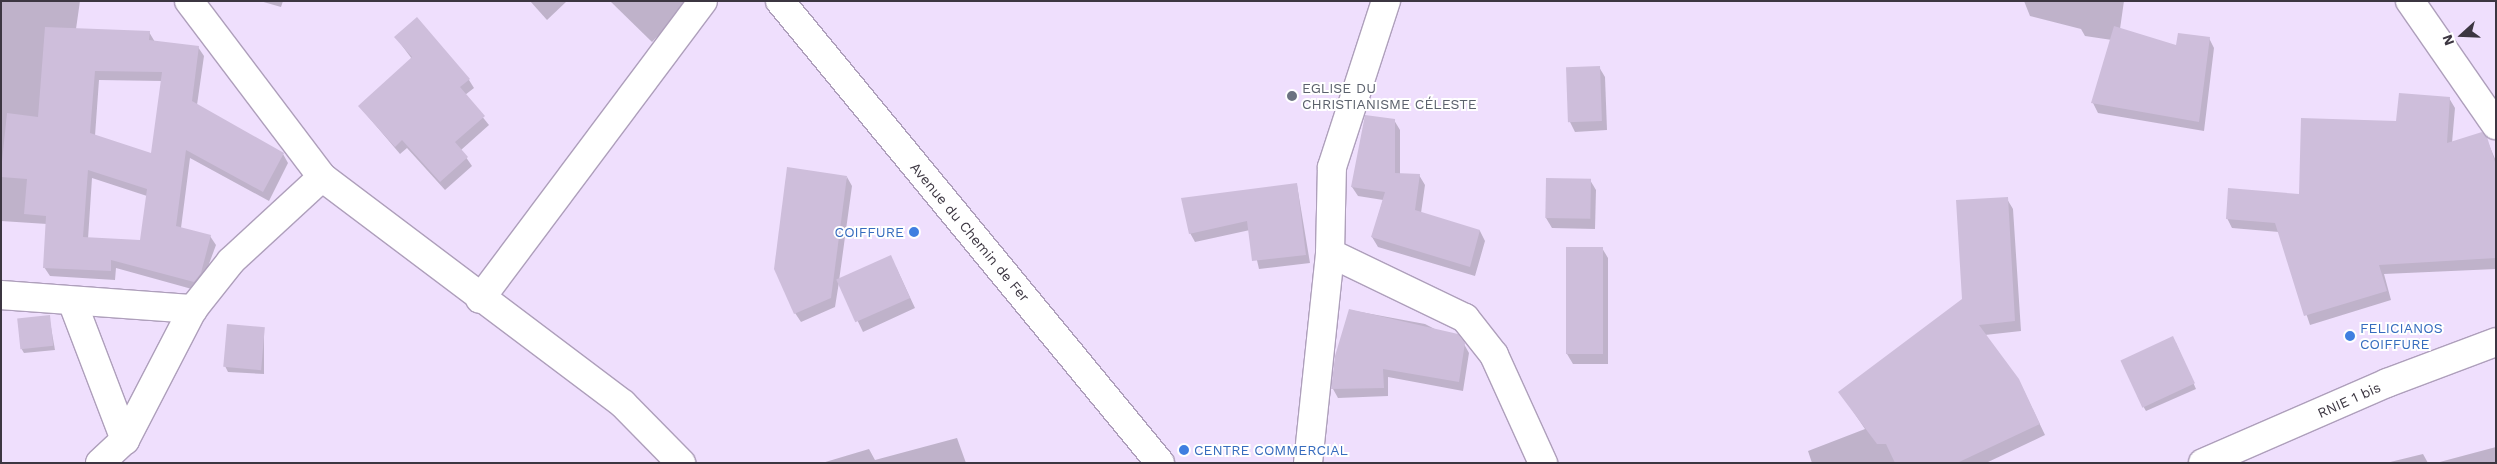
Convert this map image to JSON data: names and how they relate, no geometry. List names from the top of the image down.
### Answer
{
  "streets": {
    "street": ["Avenue du Chemin de Fer", "RNIE 1 bis"]
  },
  "places": [
    "EGLISE DU CHRISTIANISME CÉLESTE",
    "COIFFURE",
    "FELICIANOS COIFFURE",
    "CENTRE COMMERCIAL"
  ],
  "north": "left"
}
